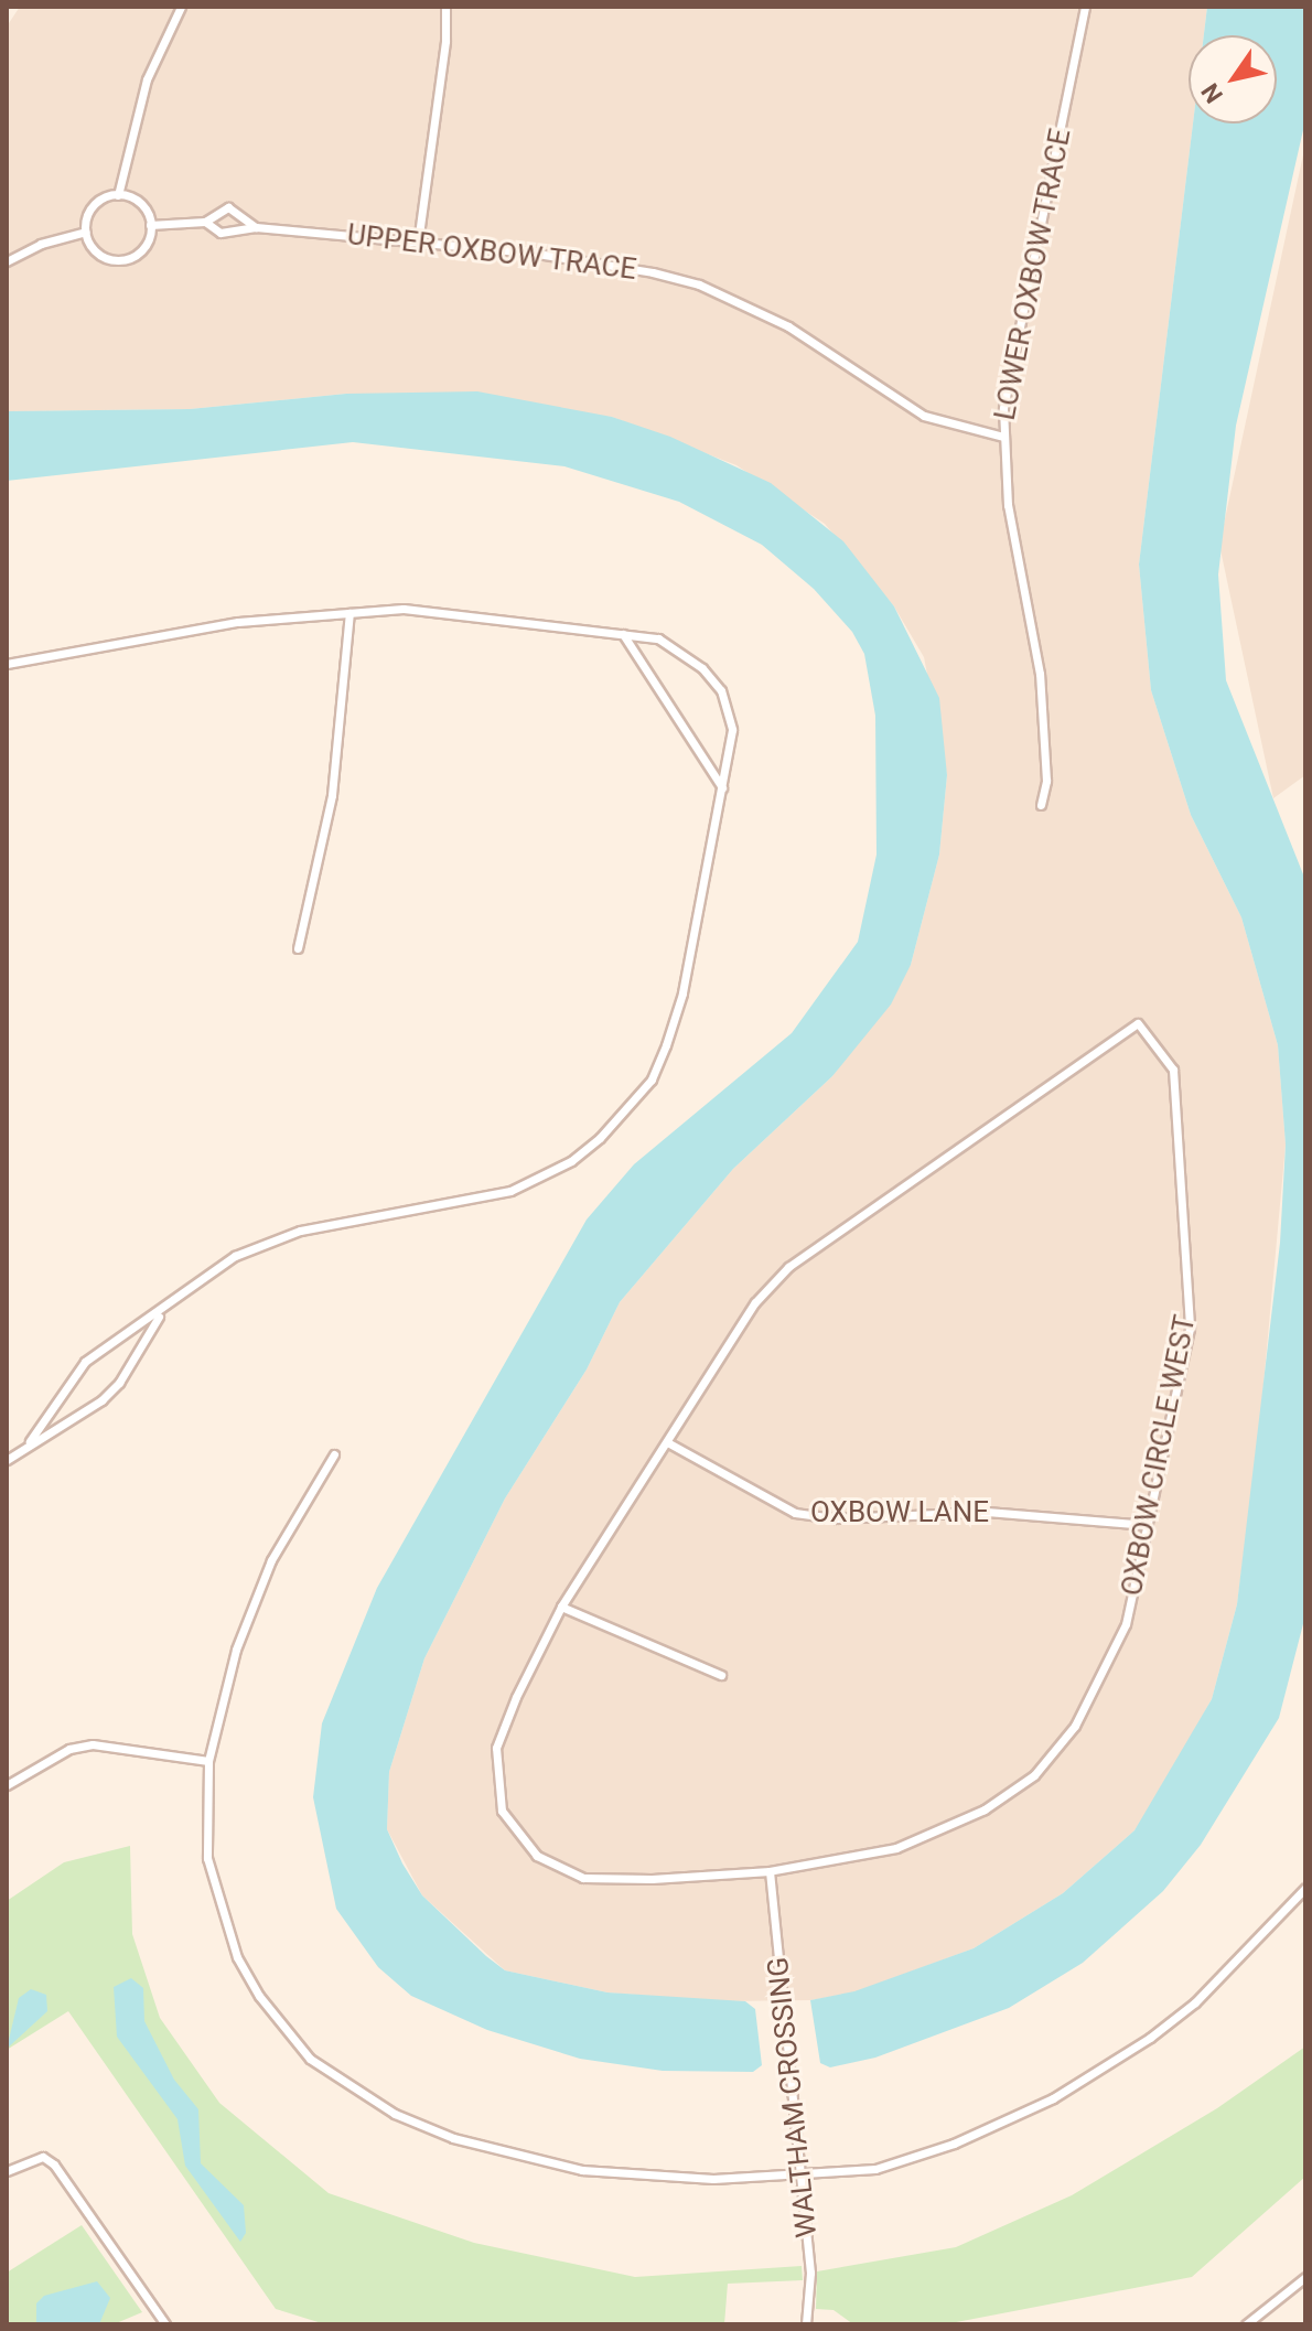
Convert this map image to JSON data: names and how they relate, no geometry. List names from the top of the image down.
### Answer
{
  "streets": {
    "street": [
      "UPPER OXBOW TRACE",
      "LOWER OXBOW TRACE",
      "OXBOW CIRCLE WEST",
      "OXBOW LANE",
      "WALTHAM CROSSING"
    ]
  },
  "crossings": [
    ["UPPER OXBOW TRACE", "LOWER OXBOW TRACE"],
    ["OXBOW CIRCLE WEST", "OXBOW LANE"],
    ["OXBOW CIRCLE WEST", "WALTHAM CROSSING"]
  ],
  "north": "bottom left"
}
